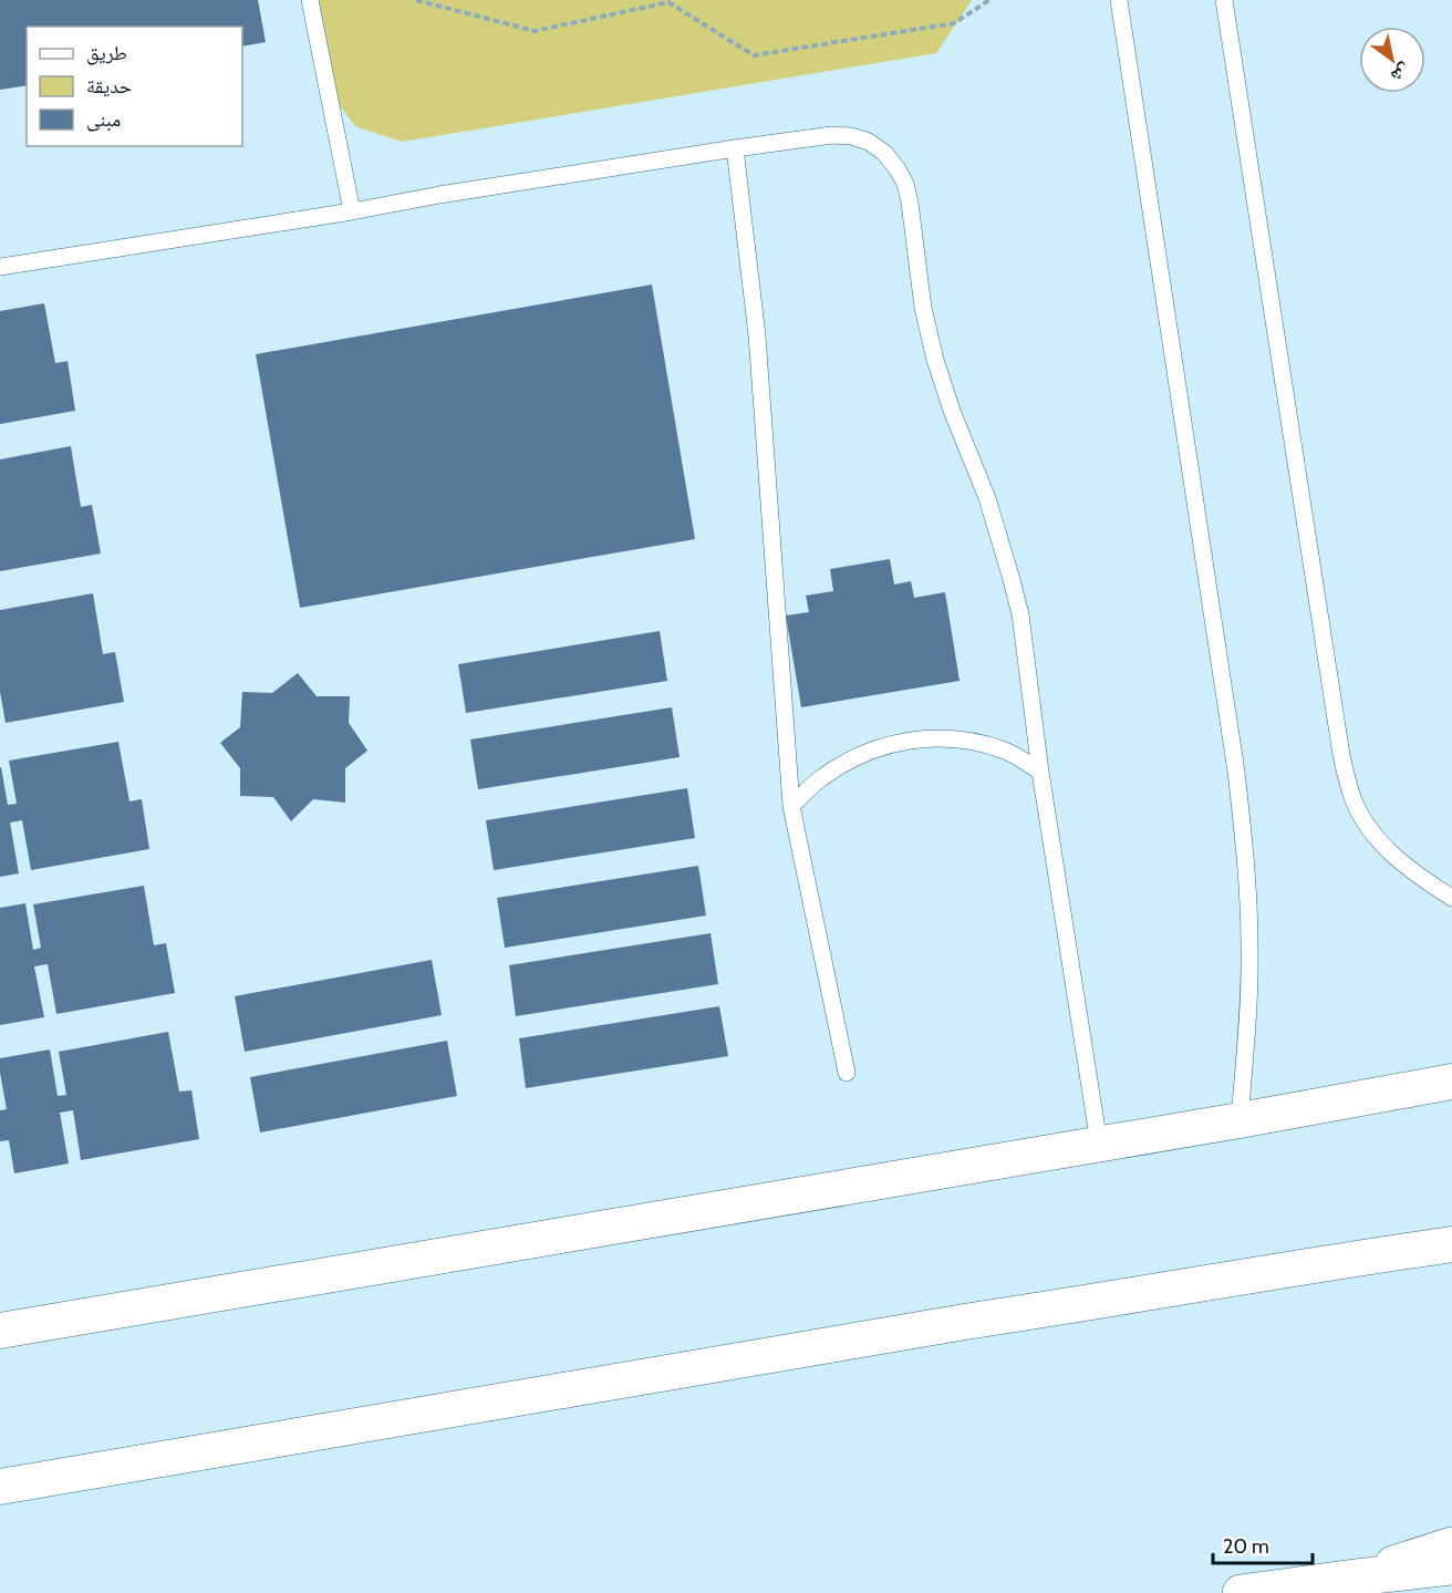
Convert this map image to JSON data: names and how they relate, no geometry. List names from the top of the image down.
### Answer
{
  "legend": ["طريق", "حديقة", "مبنى"],
  "scale_bar": "20 m",
  "north": "bottom right"
}
